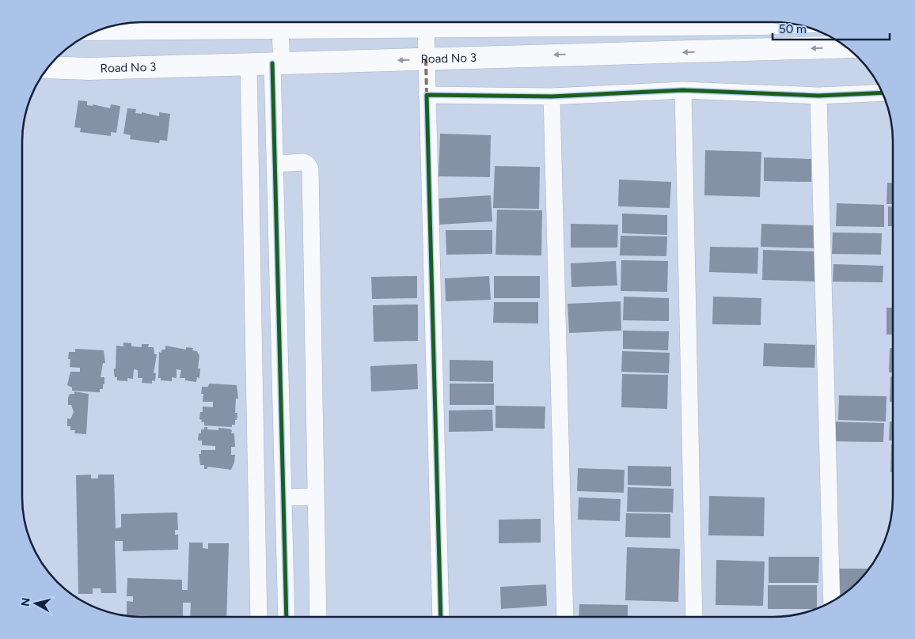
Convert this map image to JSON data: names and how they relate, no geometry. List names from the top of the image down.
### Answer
{
  "streets": {
    "street": ["Road No 3"]
  },
  "scale_bar": "50 m",
  "north": "left"
}
